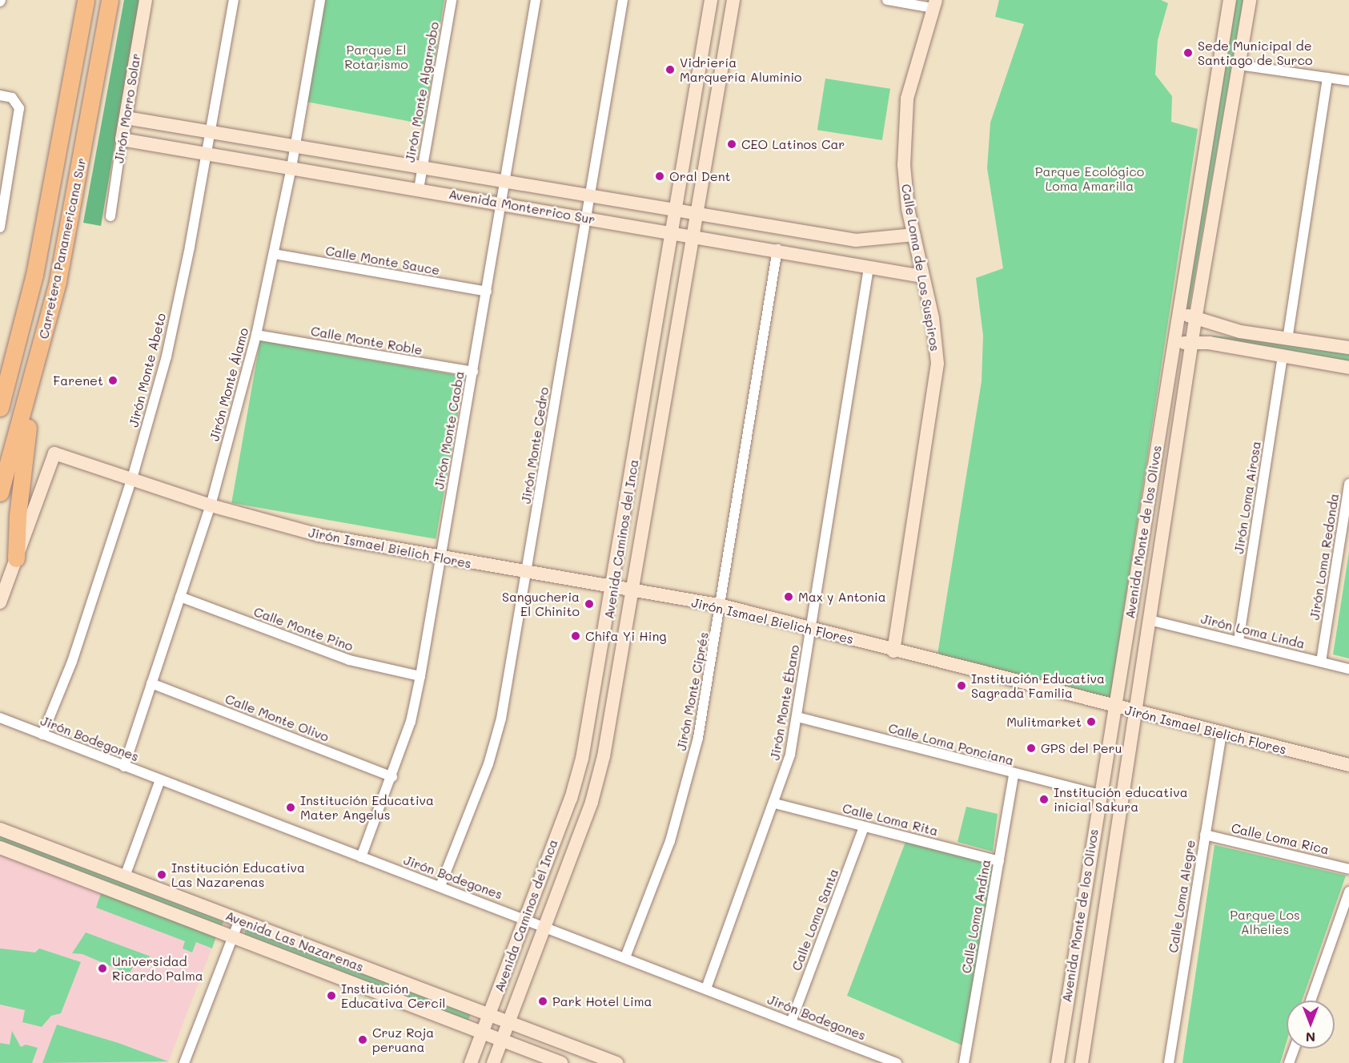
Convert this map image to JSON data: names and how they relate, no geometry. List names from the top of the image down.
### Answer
{
  "streets": {
    "highway": ["Carretera Panamericana Sur"],
    "street": [
      "Jirón Monte Algarrobo",
      "Jirón Morro Solar",
      "Avenida Monterrico Sur",
      "Calle Monte Sauce",
      "Calle Loma de Los Suspiros",
      "Calle Monte Roble",
      "Jirón Monte Abeto",
      "Jirón Monte Álamo",
      "Jirón Monte Caoba",
      "Jirón Monte Cedro",
      "Jirón Loma Airosa",
      "Avenida Monte de los Olivos",
      "Avenida Caminos del Inca",
      "Jirón Ismael Bielich Flores",
      "Jirón Loma Redonda",
      "Calle Monte Pino",
      "Jirón Loma Linda",
      "Jirón Monte Ciprés",
      "Jirón Monte Ébano",
      "Calle Monte Olivo",
      "Jirón Bodegones",
      "Calle Loma Ponciana",
      "Calle Loma Rita",
      "Calle Loma Rica",
      "Calle Loma Alegre",
      "Calle Loma Andina",
      "Calle Loma Santa",
      "Avenida Las Nazarenas"
    ]
  },
  "crossings": [
    ["Jirón Monte Algarrobo", "Avenida Monterrico Sur"],
    ["Jirón Morro Solar", "Avenida Monterrico Sur"],
    ["Avenida Monterrico Sur", "Calle Loma de Los Suspiros"],
    ["Avenida Monterrico Sur", "Jirón Monte Abeto"],
    ["Avenida Monterrico Sur", "Jirón Monte Álamo"],
    ["Avenida Monterrico Sur", "Jirón Monte Caoba"],
    ["Avenida Monterrico Sur", "Jirón Monte Cedro"],
    ["Avenida Monterrico Sur", "Avenida Caminos del Inca"],
    ["Avenida Monterrico Sur", "Jirón Monte Ciprés"],
    ["Avenida Monterrico Sur", "Jirón Monte Ébano"],
    ["Calle Monte Sauce", "Jirón Monte Álamo"],
    ["Calle Monte Sauce", "Jirón Monte Caoba"],
    ["Calle Loma de Los Suspiros", "Jirón Ismael Bielich Flores"],
    ["Calle Monte Roble", "Jirón Monte Álamo"],
    ["Calle Monte Roble", "Jirón Monte Caoba"],
    ["Jirón Monte Abeto", "Jirón Ismael Bielich Flores"],
    ["Jirón Monte Abeto", "Jirón Bodegones"],
    ["Jirón Monte Álamo", "Jirón Ismael Bielich Flores"],
    ["Jirón Monte Álamo", "Calle Monte Pino"],
    ["Jirón Monte Álamo", "Calle Monte Olivo"],
    ["Jirón Monte Álamo", "Jirón Bodegones"],
    ["Jirón Monte Caoba", "Jirón Ismael Bielich Flores"],
    ["Jirón Monte Caoba", "Calle Monte Pino"],
    ["Jirón Monte Caoba", "Calle Monte Olivo"],
    ["Jirón Monte Caoba", "Jirón Bodegones"],
    ["Jirón Monte Cedro", "Jirón Ismael Bielich Flores"],
    ["Jirón Monte Cedro", "Jirón Bodegones"],
    ["Jirón Loma Airosa", "Jirón Loma Linda"],
    ["Avenida Monte de los Olivos", "Jirón Ismael Bielich Flores"],
    ["Avenida Monte de los Olivos", "Jirón Loma Linda"],
    ["Avenida Monte de los Olivos", "Calle Loma Ponciana"],
    ["Avenida Caminos del Inca", "Jirón Ismael Bielich Flores"],
    ["Avenida Caminos del Inca", "Jirón Bodegones"],
    ["Avenida Caminos del Inca", "Avenida Las Nazarenas"],
    ["Jirón Ismael Bielich Flores", "Jirón Monte Ciprés"],
    ["Jirón Ismael Bielich Flores", "Jirón Monte Ébano"],
    ["Jirón Ismael Bielich Flores", "Calle Loma Alegre"],
    ["Jirón Loma Redonda", "Jirón Loma Linda"],
    ["Jirón Monte Ciprés", "Jirón Bodegones"],
    ["Jirón Monte Ébano", "Jirón Bodegones"],
    ["Jirón Monte Ébano", "Calle Loma Ponciana"],
    ["Jirón Monte Ébano", "Calle Loma Rita"],
    ["Jirón Bodegones", "Calle Loma Santa"],
    ["Calle Loma Ponciana", "Calle Loma Andina"],
    ["Calle Loma Rita", "Calle Loma Andina"],
    ["Calle Loma Rita", "Calle Loma Santa"],
    ["Calle Loma Rica", "Calle Loma Alegre"]
  ],
  "parks": ["Parque El Rotarismo", "Parque Ecológico Loma Amarilla", "Parque Los Alhelies"],
  "places": [
    "Sede Municipal de Santiago de Surco",
    "Vidriería Marquería Aluminio",
    "CEO Latinos Car",
    "Oral Dent",
    "Farenet",
    "Max y Antonia",
    "Sangucheria El Chinito",
    "Chifa Yi Hing",
    "Institución Educativa Sagrada Familia",
    "Mulitmarket",
    "GPS del Peru",
    "Institución educativa inicial Sakura",
    "Institución Educativa Mater Angelus",
    "Institución Educativa Las Nazarenas",
    "Universidad Ricardo Palma",
    "Institución Educativa Cercil",
    "Park Hotel Lima",
    "Cruz Roja peruana"
  ],
  "north": "bottom"
}
